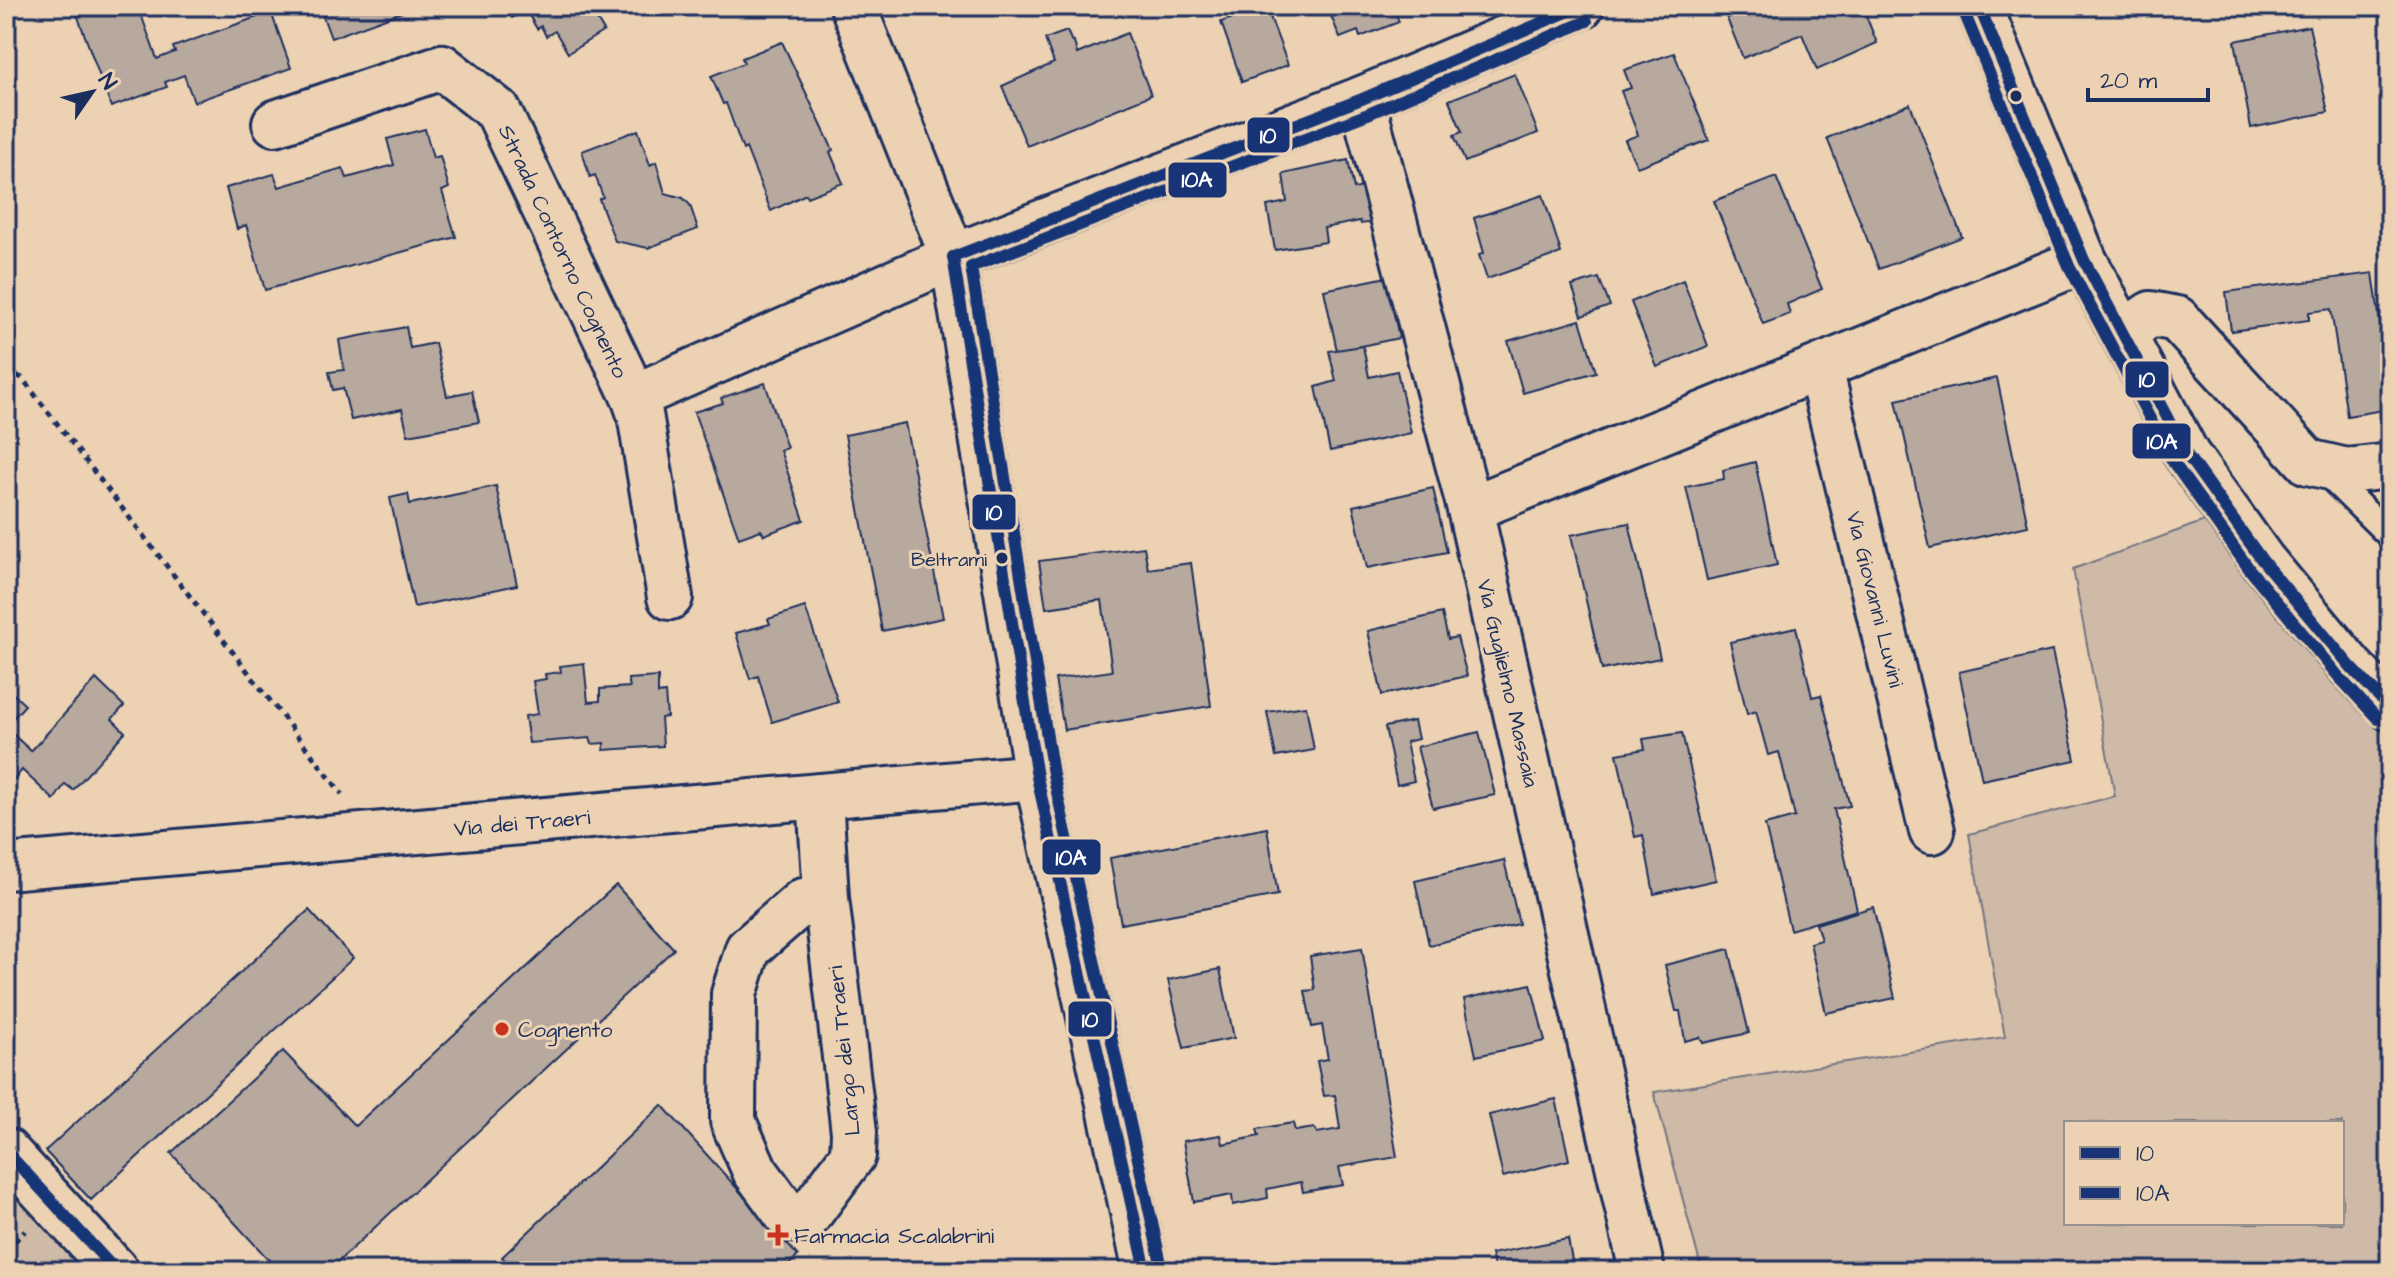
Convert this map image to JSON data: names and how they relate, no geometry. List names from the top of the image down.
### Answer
{
  "streets": {
    "street": [
      "Strada Contorno Cognento",
      "Via Giovanni Luvini",
      "Via Guglielmo Massaia",
      "Via dei Traeri",
      "Largo dei Traeri"
    ]
  },
  "crossings": [
    ["Strada Contorno Cognento", "Via Guglielmo Massaia"],
    ["Via dei Traeri", "Largo dei Traeri"]
  ],
  "places": {
    "other": ["Beltrami", "Cognento"],
    "health": ["Farmacia Scalabrini"]
  },
  "lines": ["transit line 10", "transit line 10A"],
  "legend": ["10", "10A"],
  "scale_bar": "20 m",
  "north": "top right"
}
